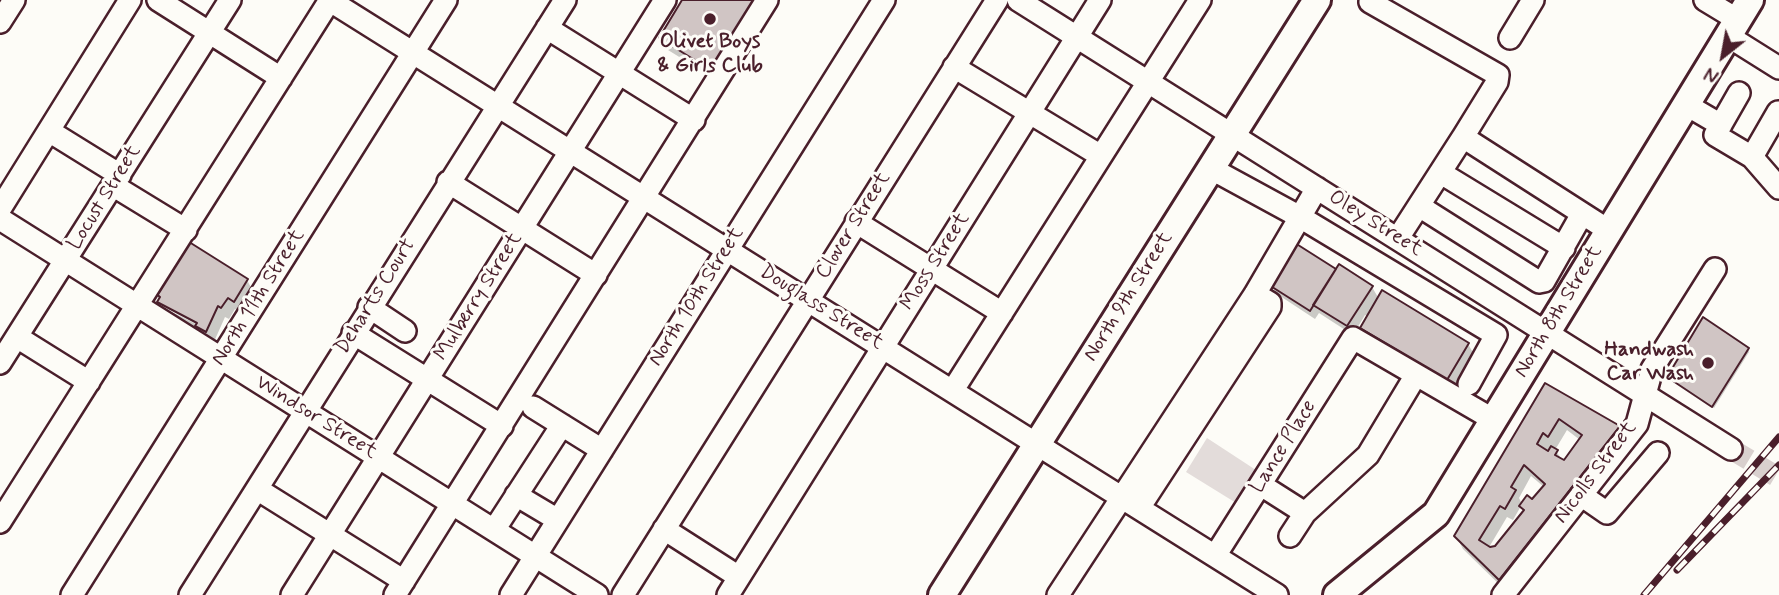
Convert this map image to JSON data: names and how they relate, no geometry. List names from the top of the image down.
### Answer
{
  "streets": {
    "main road": ["North 9th Street", "North 8th Street"],
    "street": [
      "Locust Street",
      "Oley Street",
      "Clover Street",
      "Moss Street",
      "Deharts Court",
      "Mulberry Street",
      "North 10th Street",
      "North 11th Street",
      "Douglass Street",
      "Windsor Street",
      "Lance Place",
      "Nicolls Street"
    ]
  },
  "crossings": [
    ["Locust Street", "Windsor Street"],
    ["Oley Street", "Moss Street"],
    ["Oley Street", "North 9th Street"],
    ["Oley Street", "North 8th Street"],
    ["Oley Street", "Nicolls Street"],
    ["Clover Street", "Douglass Street"],
    ["Moss Street", "Douglass Street"],
    ["Deharts Court", "Douglass Street"],
    ["Deharts Court", "Windsor Street"],
    ["Mulberry Street", "Douglass Street"],
    ["Mulberry Street", "Windsor Street"],
    ["North 10th Street", "Douglass Street"],
    ["North 10th Street", "Windsor Street"],
    ["North 9th Street", "Douglass Street"],
    ["North 11th Street", "Douglass Street"],
    ["North 11th Street", "Windsor Street"],
    ["Douglass Street", "Lance Place"]
  ],
  "places": ["Olivet Boys & Girls Club", "Handwash Car Wash"],
  "north": "bottom left"
}
